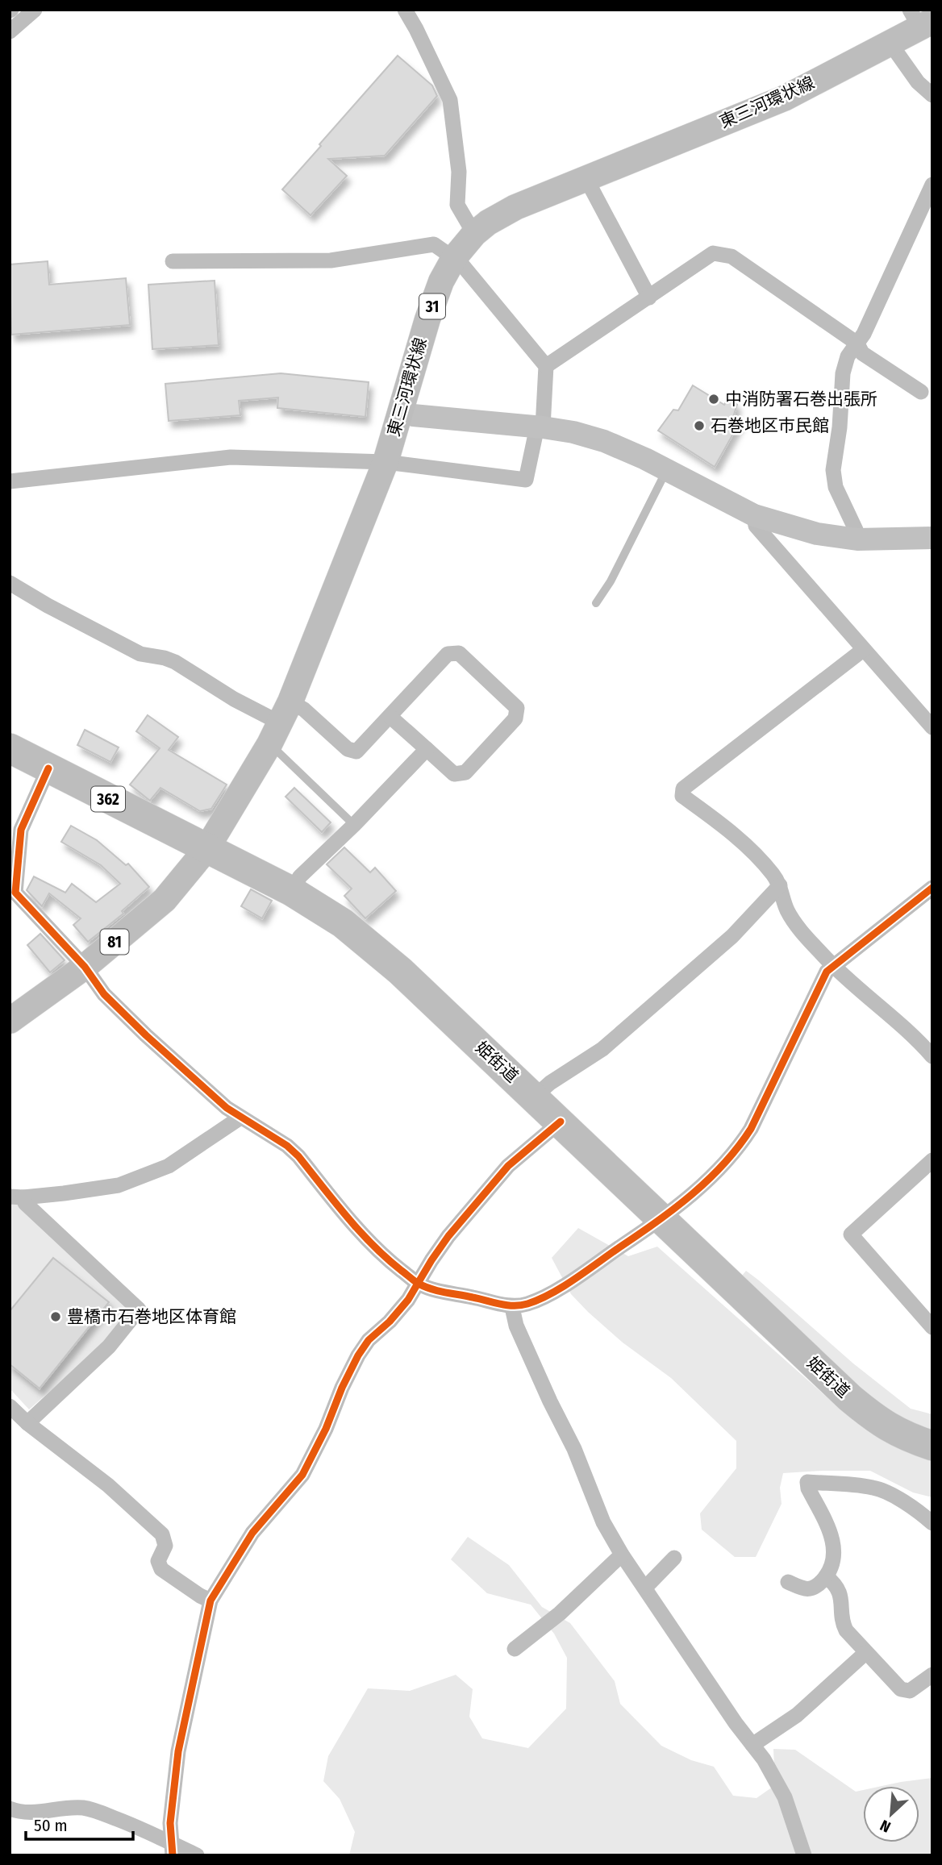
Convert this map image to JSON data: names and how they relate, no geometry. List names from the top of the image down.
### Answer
{
  "streets": {
    "highway": ["362", "姫街道"],
    "main road": ["東三河環状線", "31", "81"]
  },
  "crossings": [
    ["東三河環状線", "81"],
    ["東三河環状線", "姫街道"],
    ["81", "姫街道"]
  ],
  "places": ["中消防署石巻出張所", "石巻地区市民館", "豊橋市石巻地区体育館"],
  "scale_bar": "50 m",
  "north": "bottom left"
}
